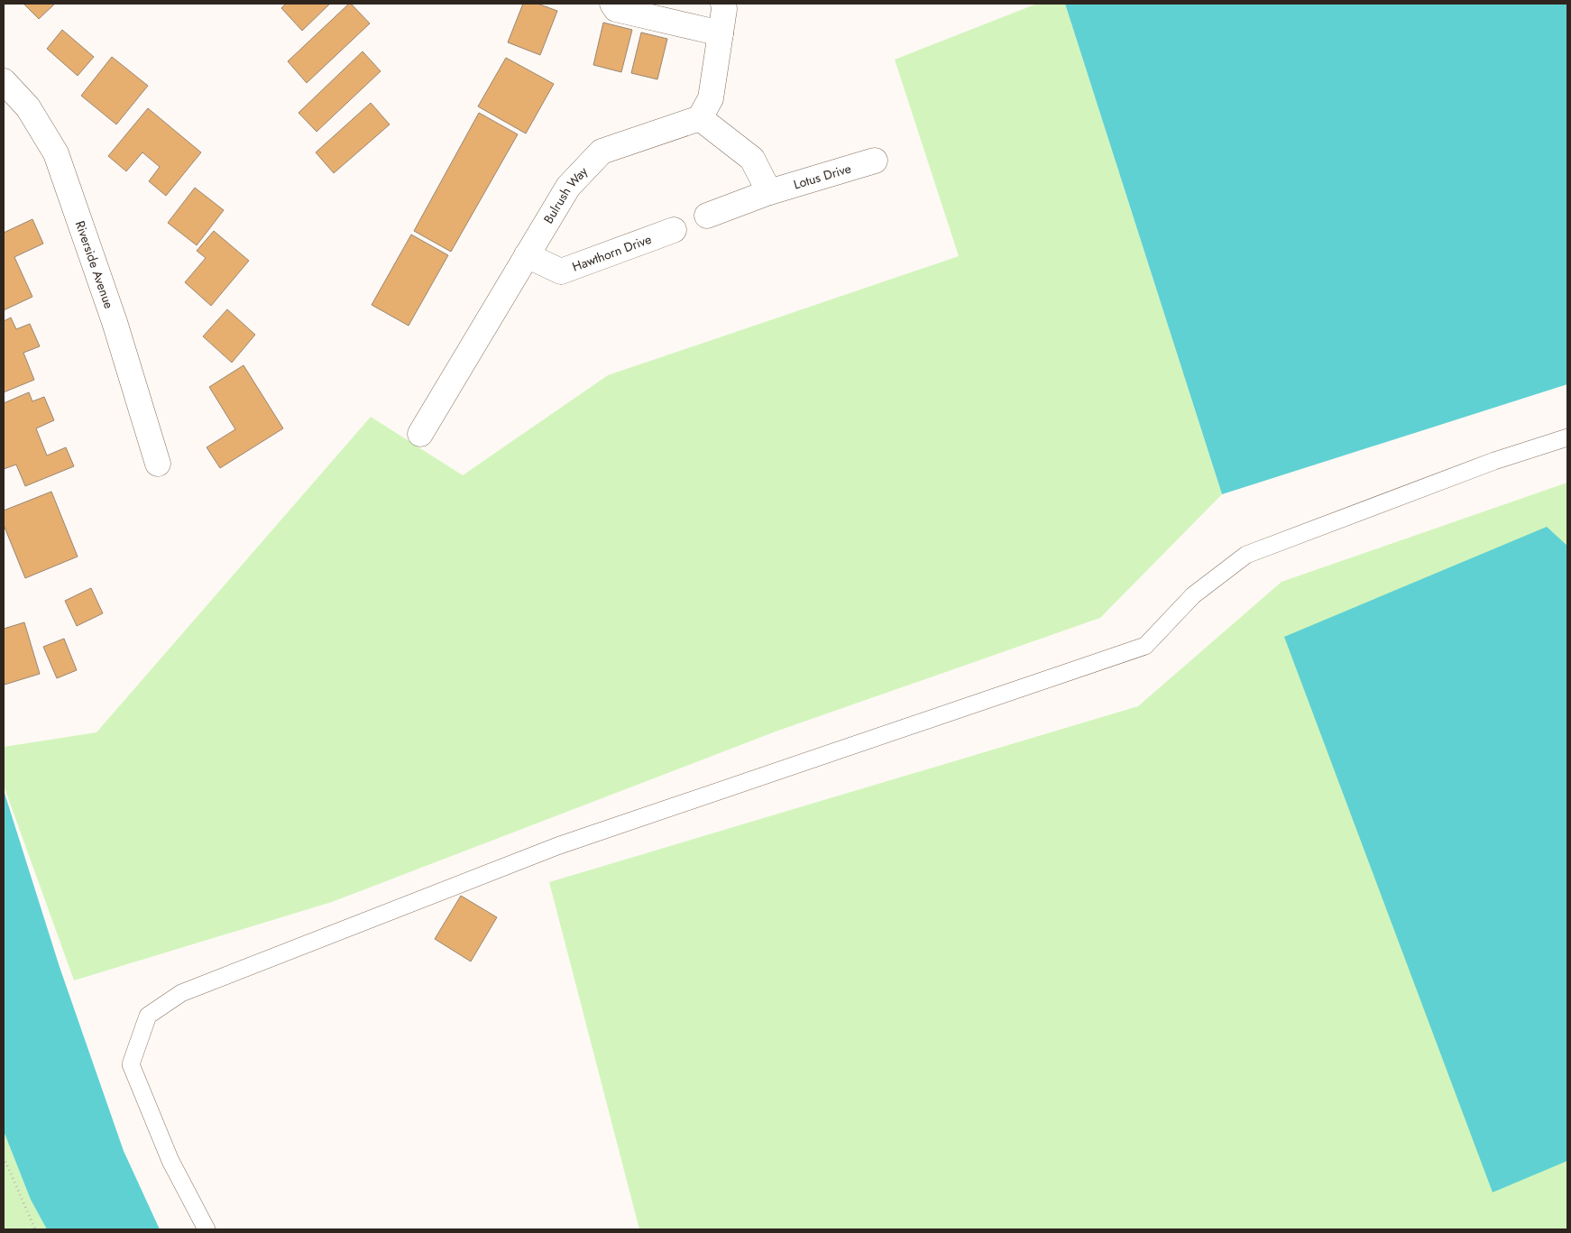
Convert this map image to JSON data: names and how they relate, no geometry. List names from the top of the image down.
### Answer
{
  "streets": {
    "street": [
      "Lotus Drive",
      "Bulrush Way",
      "Hawthorn Drive",
      "Riverside Avenue"
    ]
  },
  "crossings": [
    ["Bulrush Way", "Hawthorn Drive"]
  ]
}
